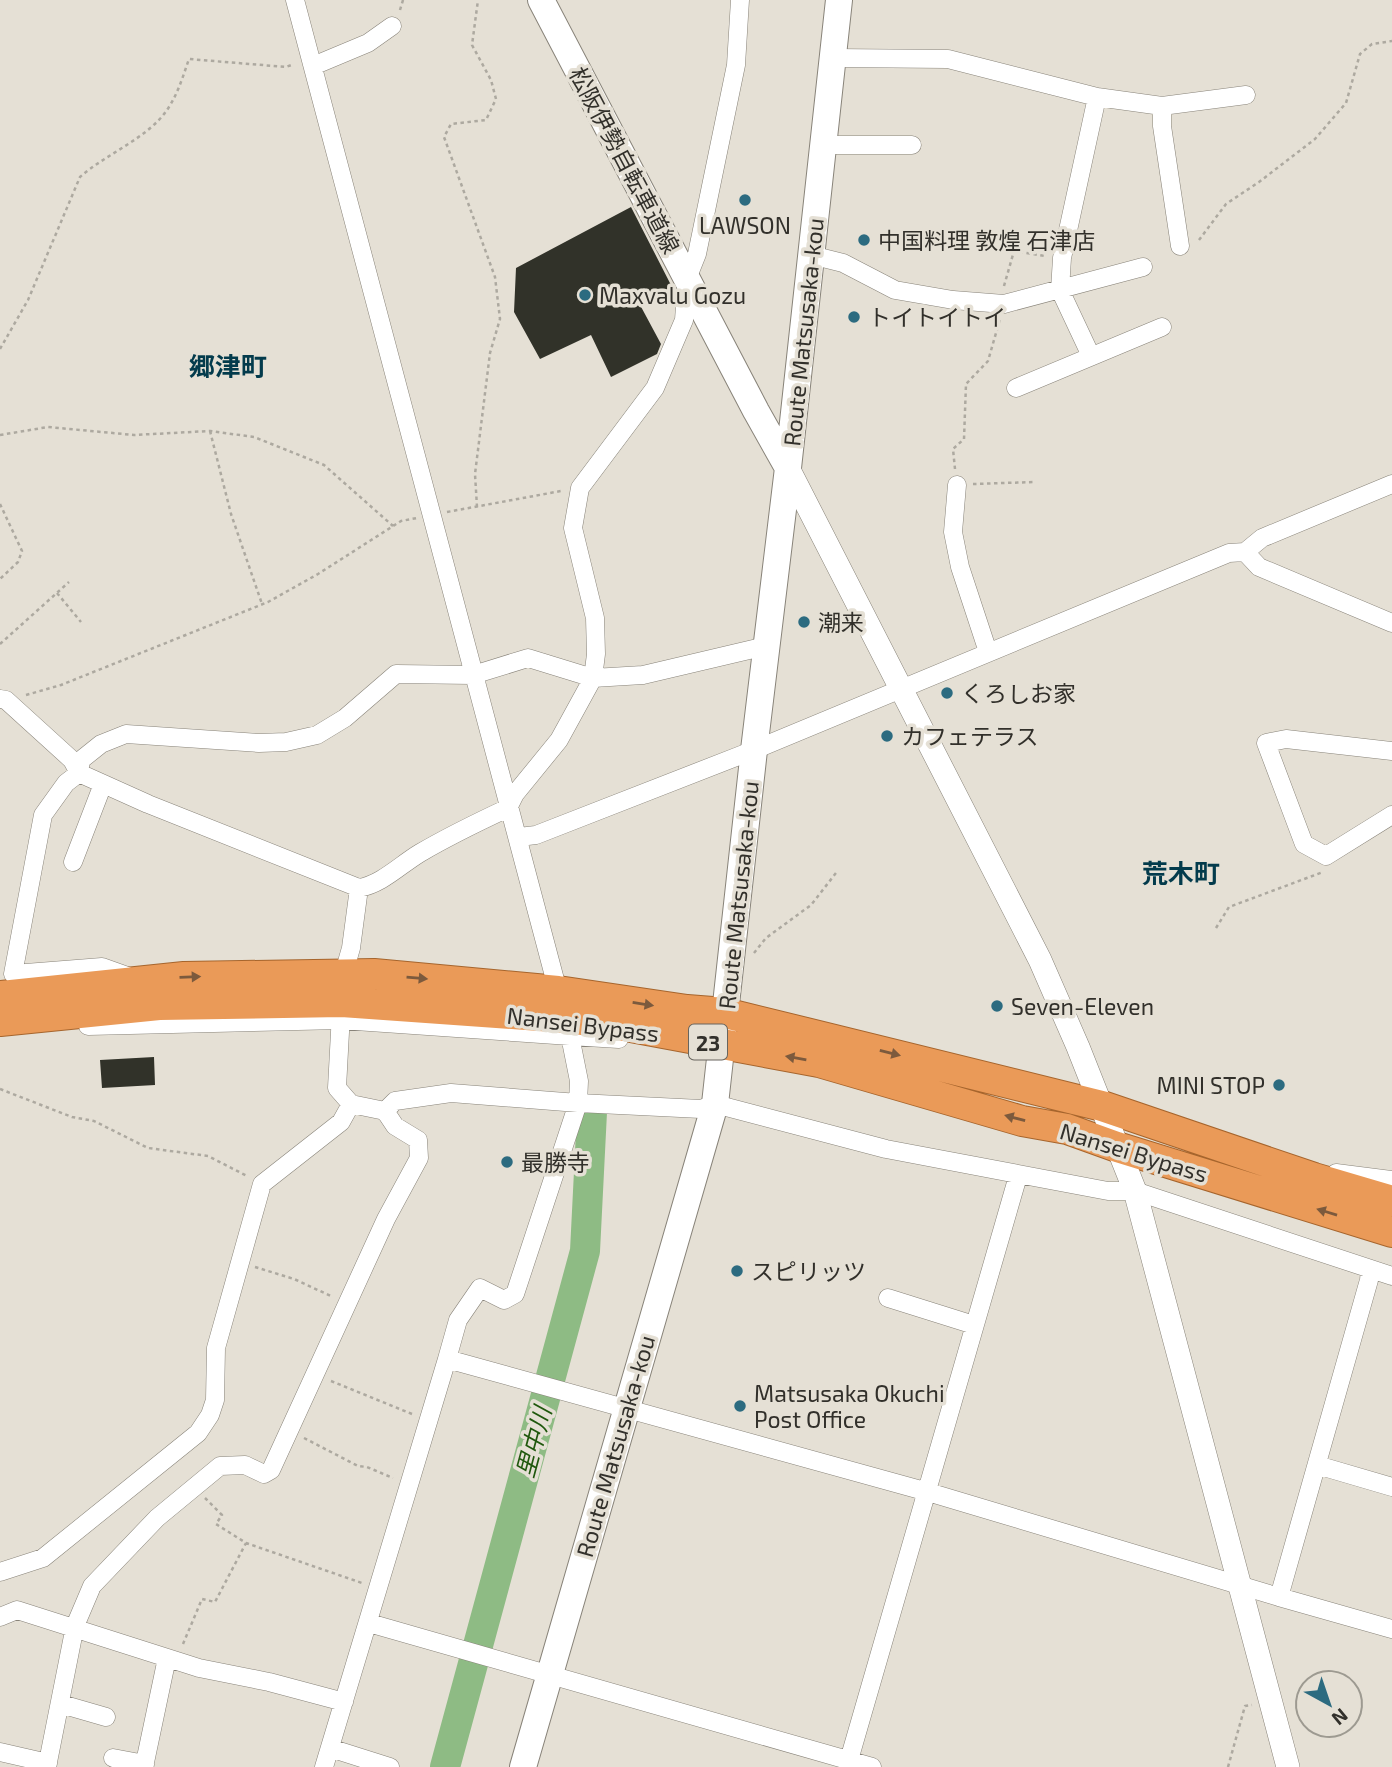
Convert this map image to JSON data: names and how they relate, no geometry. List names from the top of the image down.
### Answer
{
  "streets": {
    "highway": ["Nansei Bypass", "23"],
    "main road": ["松阪伊勢自転車道線", "Route Matsusaka-kou"]
  },
  "crossings": [
    ["松阪伊勢自転車道線", "Route Matsusaka-kou"],
    ["Route Matsusaka-kou", "Nansei Bypass"]
  ],
  "districts": ["郷津町", "荒木町"],
  "water": ["里中川"],
  "places": [
    "LAWSON",
    "中国料理 敦煌 石津店",
    "Maxvalu Gozu",
    "トイトイトイ",
    "潮来",
    "くろしお家",
    "カフェテラス",
    "Seven-Eleven",
    "MINI STOP",
    "最勝寺",
    "スピリッツ",
    "Matsusaka Okuchi Post Office"
  ],
  "north": "bottom right"
}
